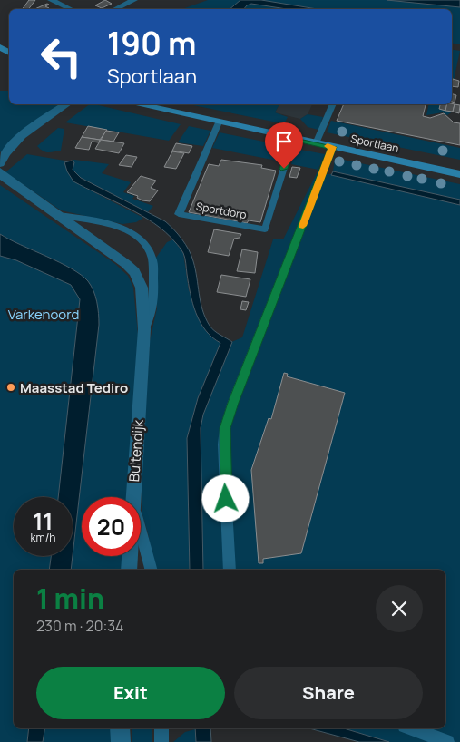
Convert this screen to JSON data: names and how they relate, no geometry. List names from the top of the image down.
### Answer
{
  "streets": {
    "street": ["Sportlaan", "Buitendijk"],
    "lane": ["Sportdorp"]
  },
  "crossings": [
    ["Sportlaan", "Sportdorp"]
  ],
  "parks": ["Varkenoord"],
  "places": ["Maasstad Tediro"],
  "page": {
    "turn": ["190 m", "Sportlaan"],
    "speed": "11 km/h",
    "limit": "20",
    "heading": ["1 min", "230 m · 20:34"],
    "buttons": ["Exit", "Share"]
  }
}
